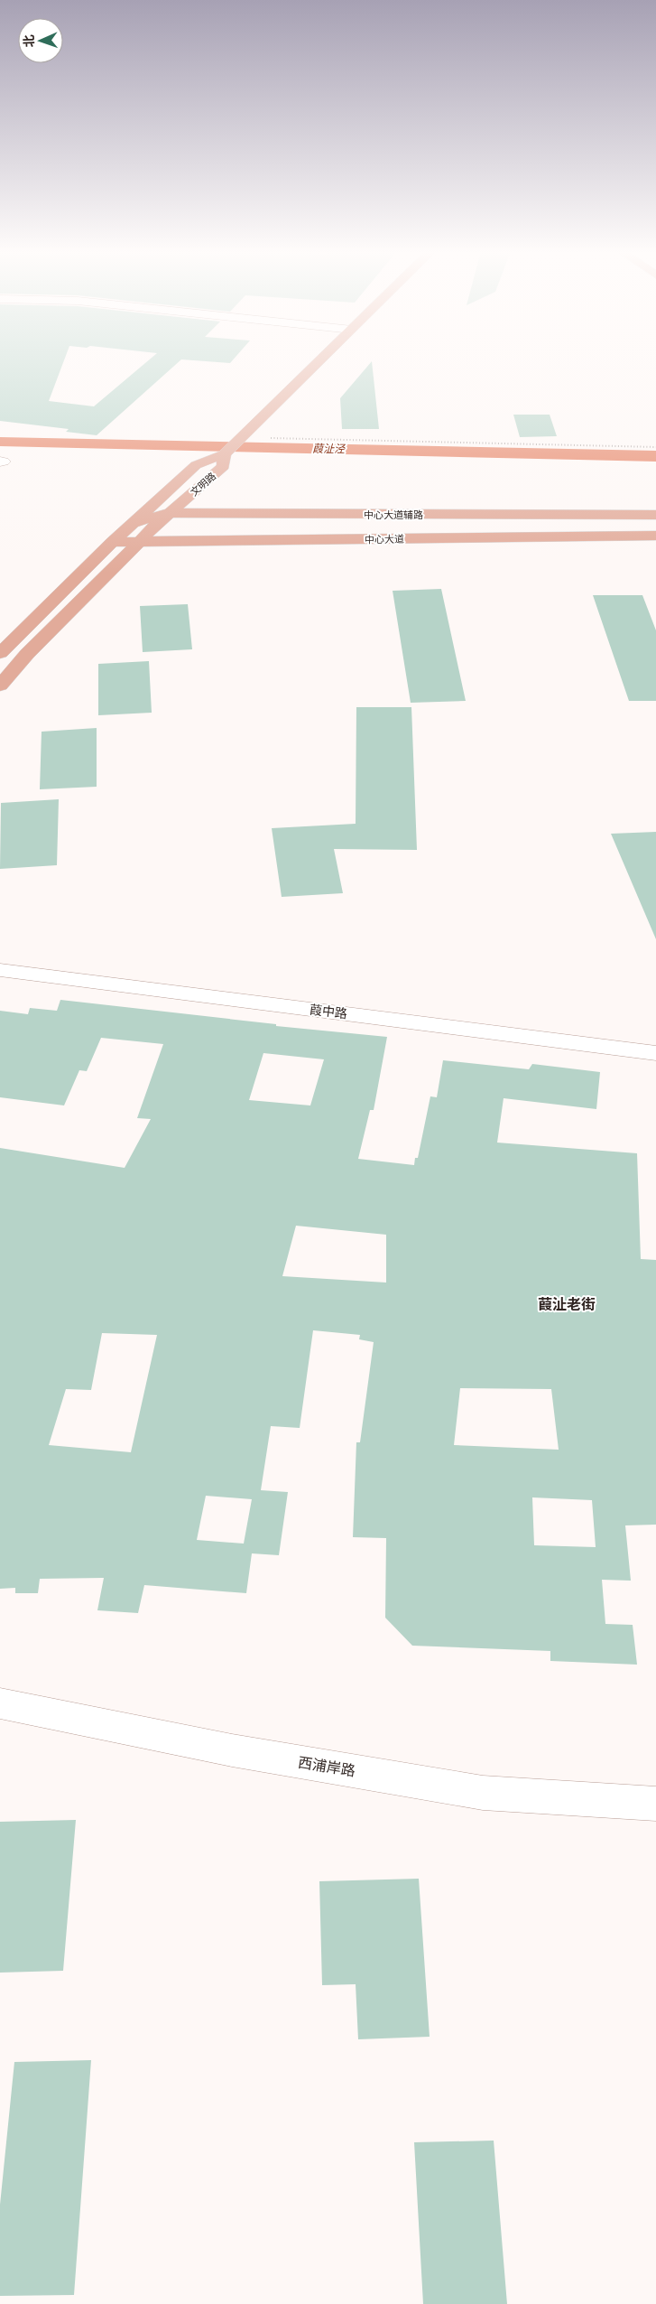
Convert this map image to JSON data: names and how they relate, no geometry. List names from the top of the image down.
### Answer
{
  "streets": {
    "main road": ["文明路", "中心大道辅路", "中心大道"],
    "street": ["葭中路", "西浦岸路"]
  },
  "crossings": [
    ["文明路", "中心大道辅路"],
    ["文明路", "中心大道"],
    ["中心大道辅路", "中心大道"]
  ],
  "districts": ["葭沚老街"],
  "water": ["葭沚泾"],
  "north": "left"
}
